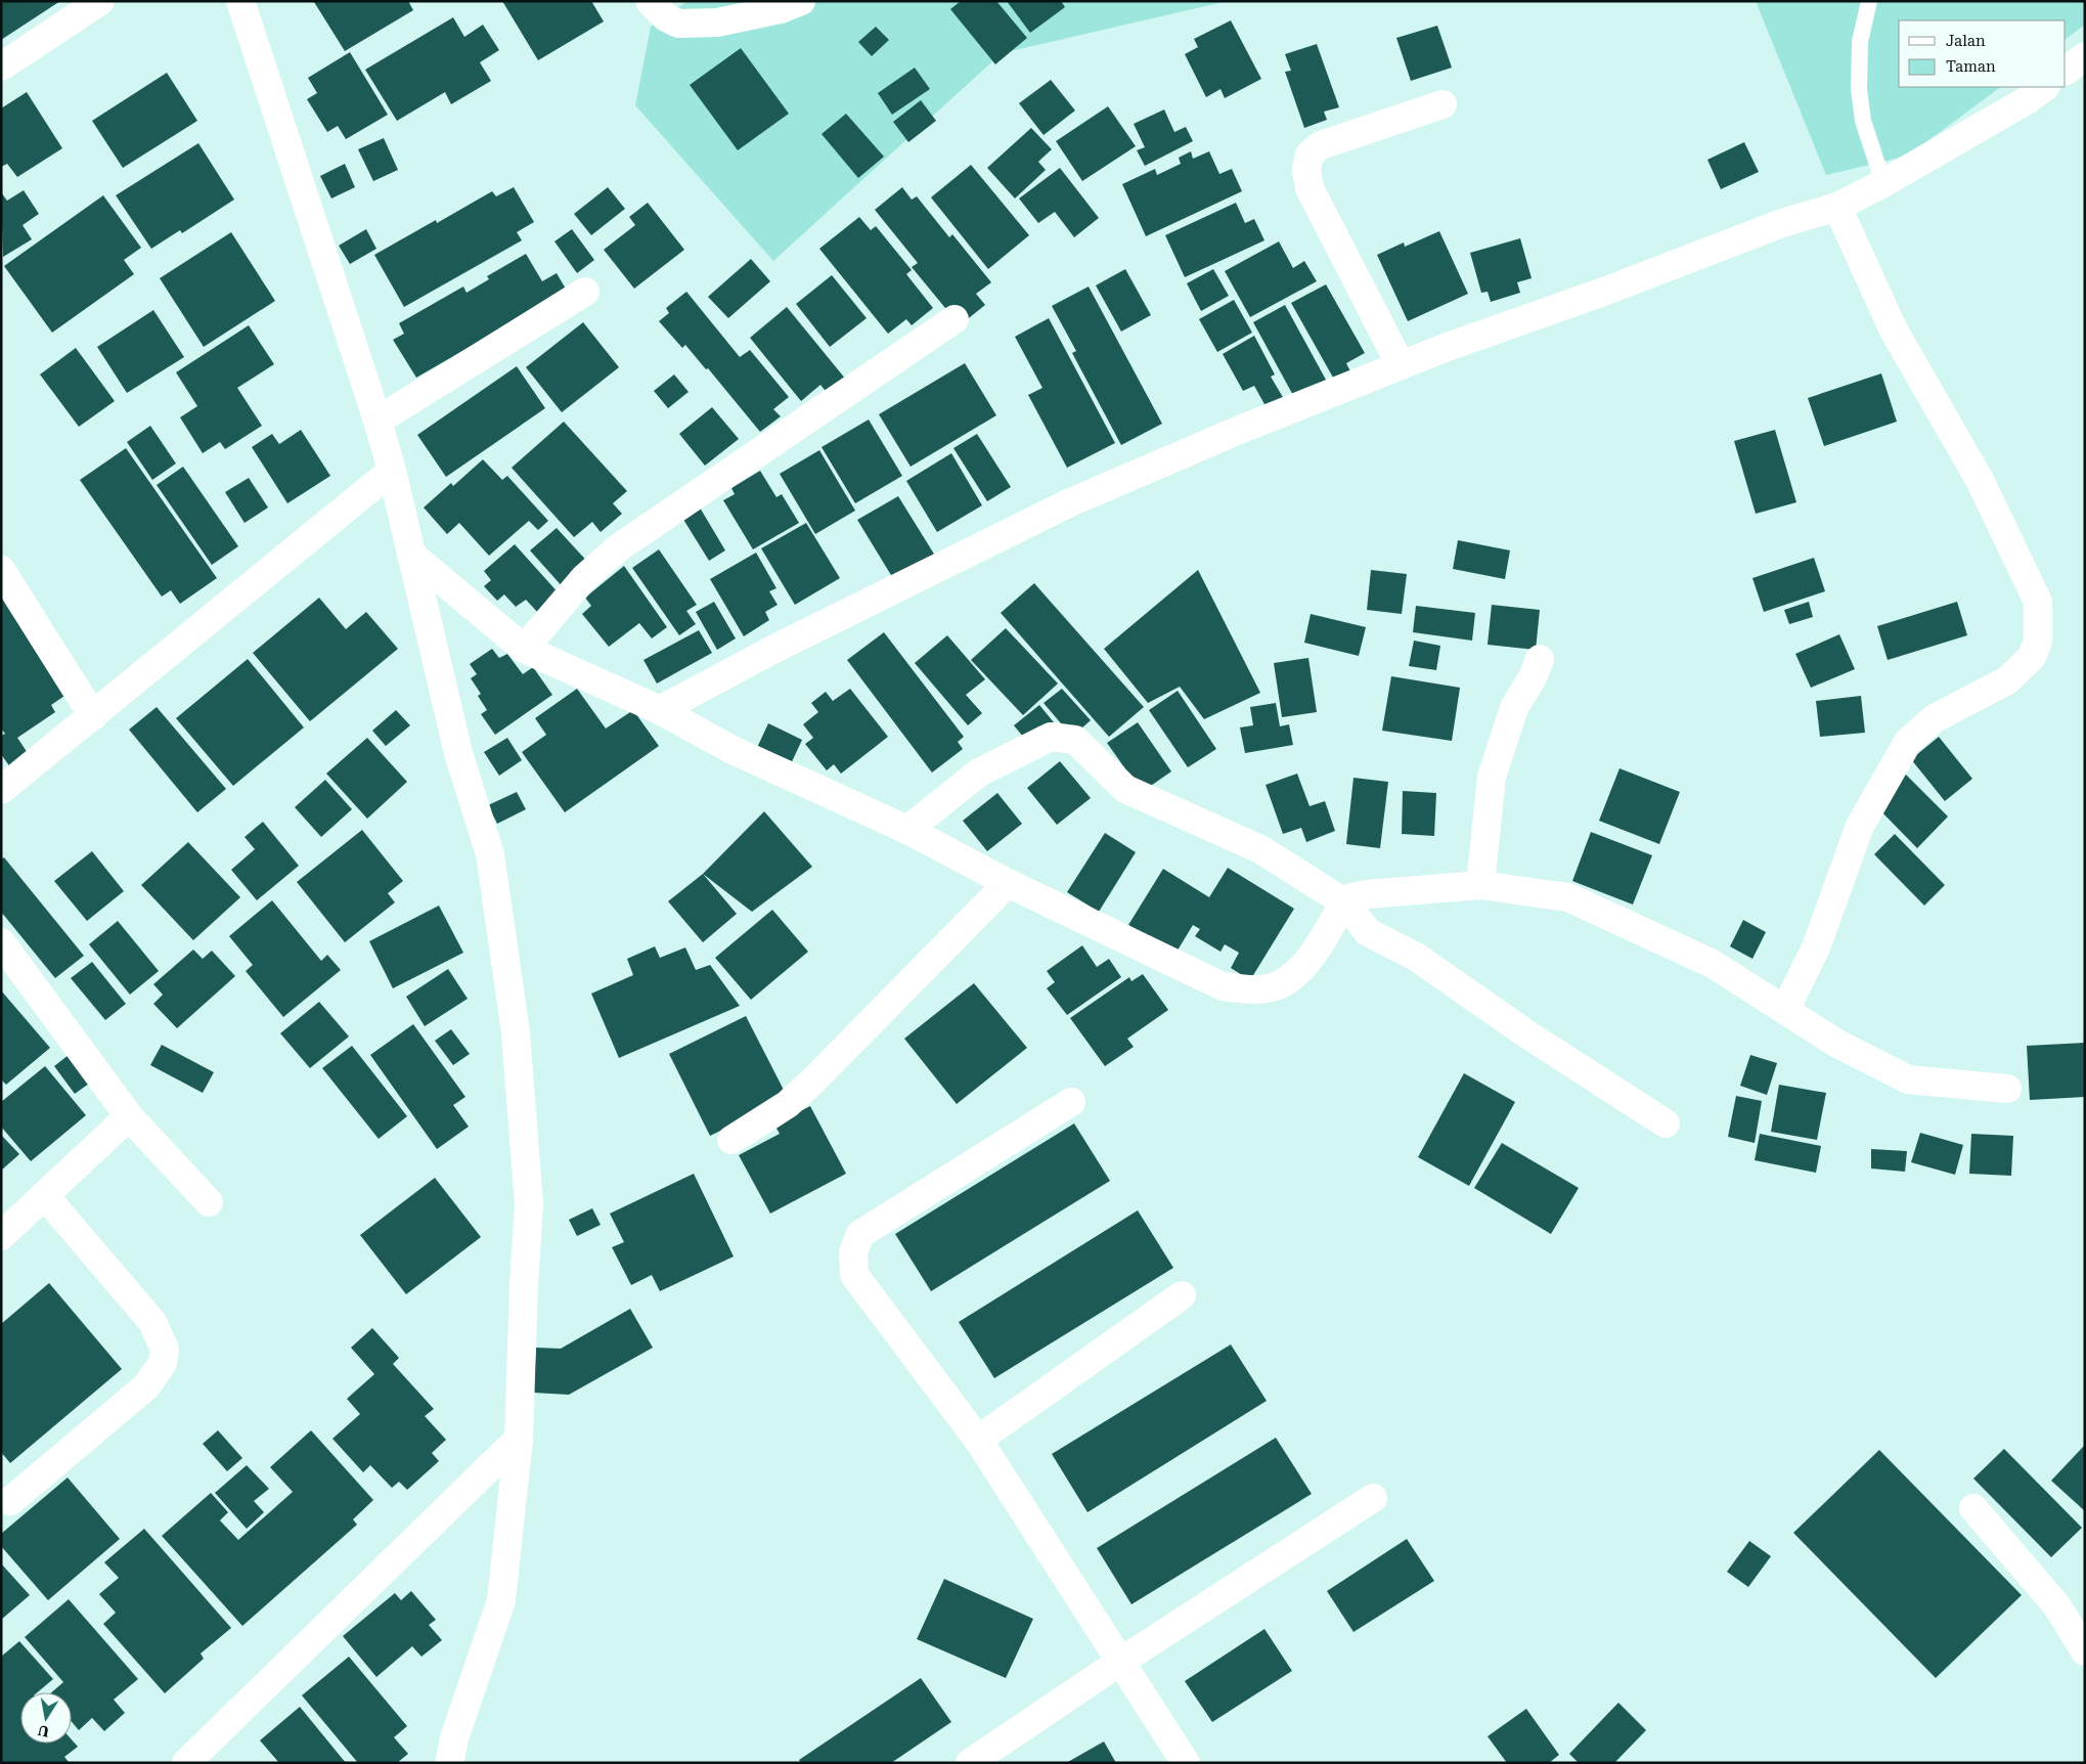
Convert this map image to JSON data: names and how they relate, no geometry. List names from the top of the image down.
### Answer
{
  "legend": ["Jalan", "Taman"],
  "north": "bottom"
}
